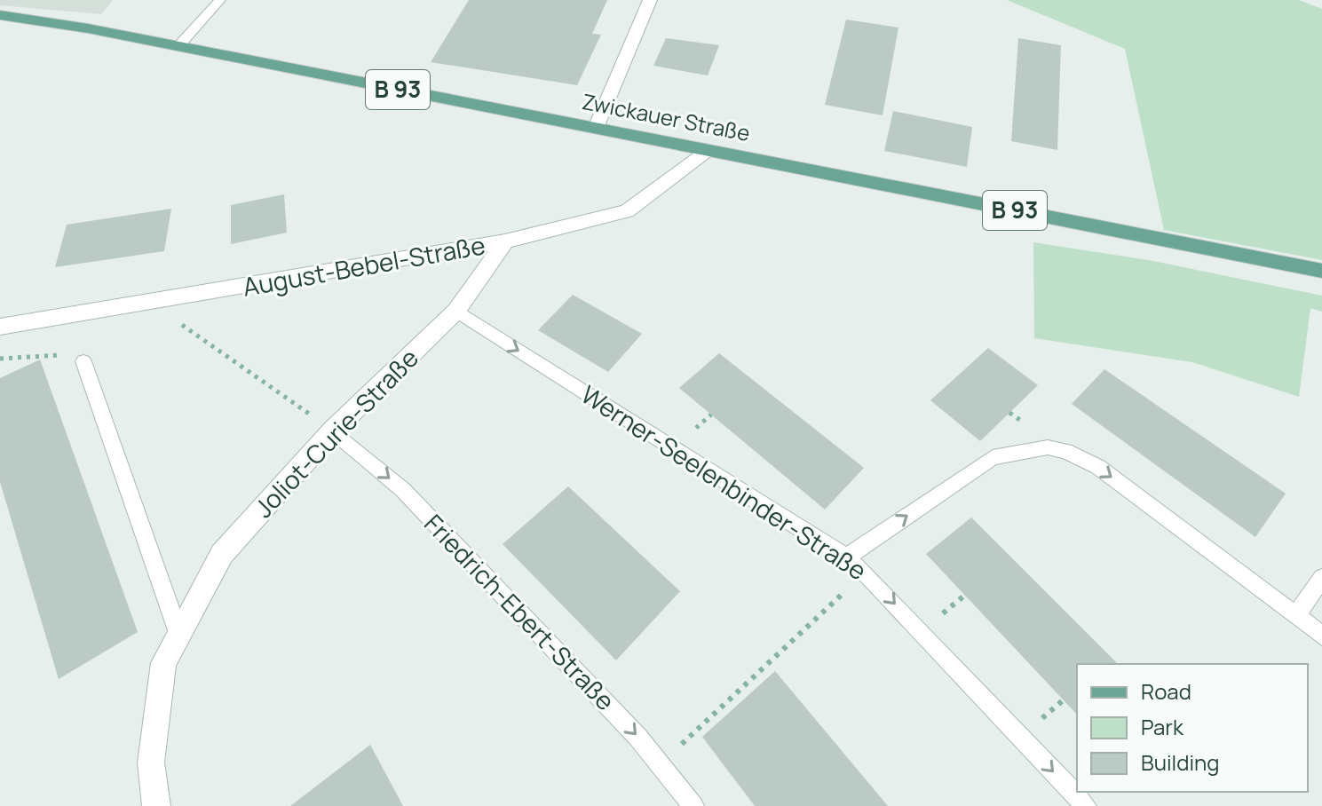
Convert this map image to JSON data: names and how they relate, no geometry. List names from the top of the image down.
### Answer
{
  "streets": {
    "main road": ["B 93", "Zwickauer Straße"],
    "street": ["August-Bebel-Straße", "Joliot-Curie-Straße"],
    "lane": ["Werner-Seelenbinder-Straße", "Friedrich-Ebert-Straße"]
  },
  "crossings": [
    ["Zwickauer Straße", "August-Bebel-Straße"],
    ["August-Bebel-Straße", "Joliot-Curie-Straße"],
    ["Joliot-Curie-Straße", "Werner-Seelenbinder-Straße"],
    ["Joliot-Curie-Straße", "Friedrich-Ebert-Straße"]
  ],
  "one_way": ["Werner-Seelenbinder-Straße", "Friedrich-Ebert-Straße"],
  "legend": ["Road", "Park", "Building"]
}
